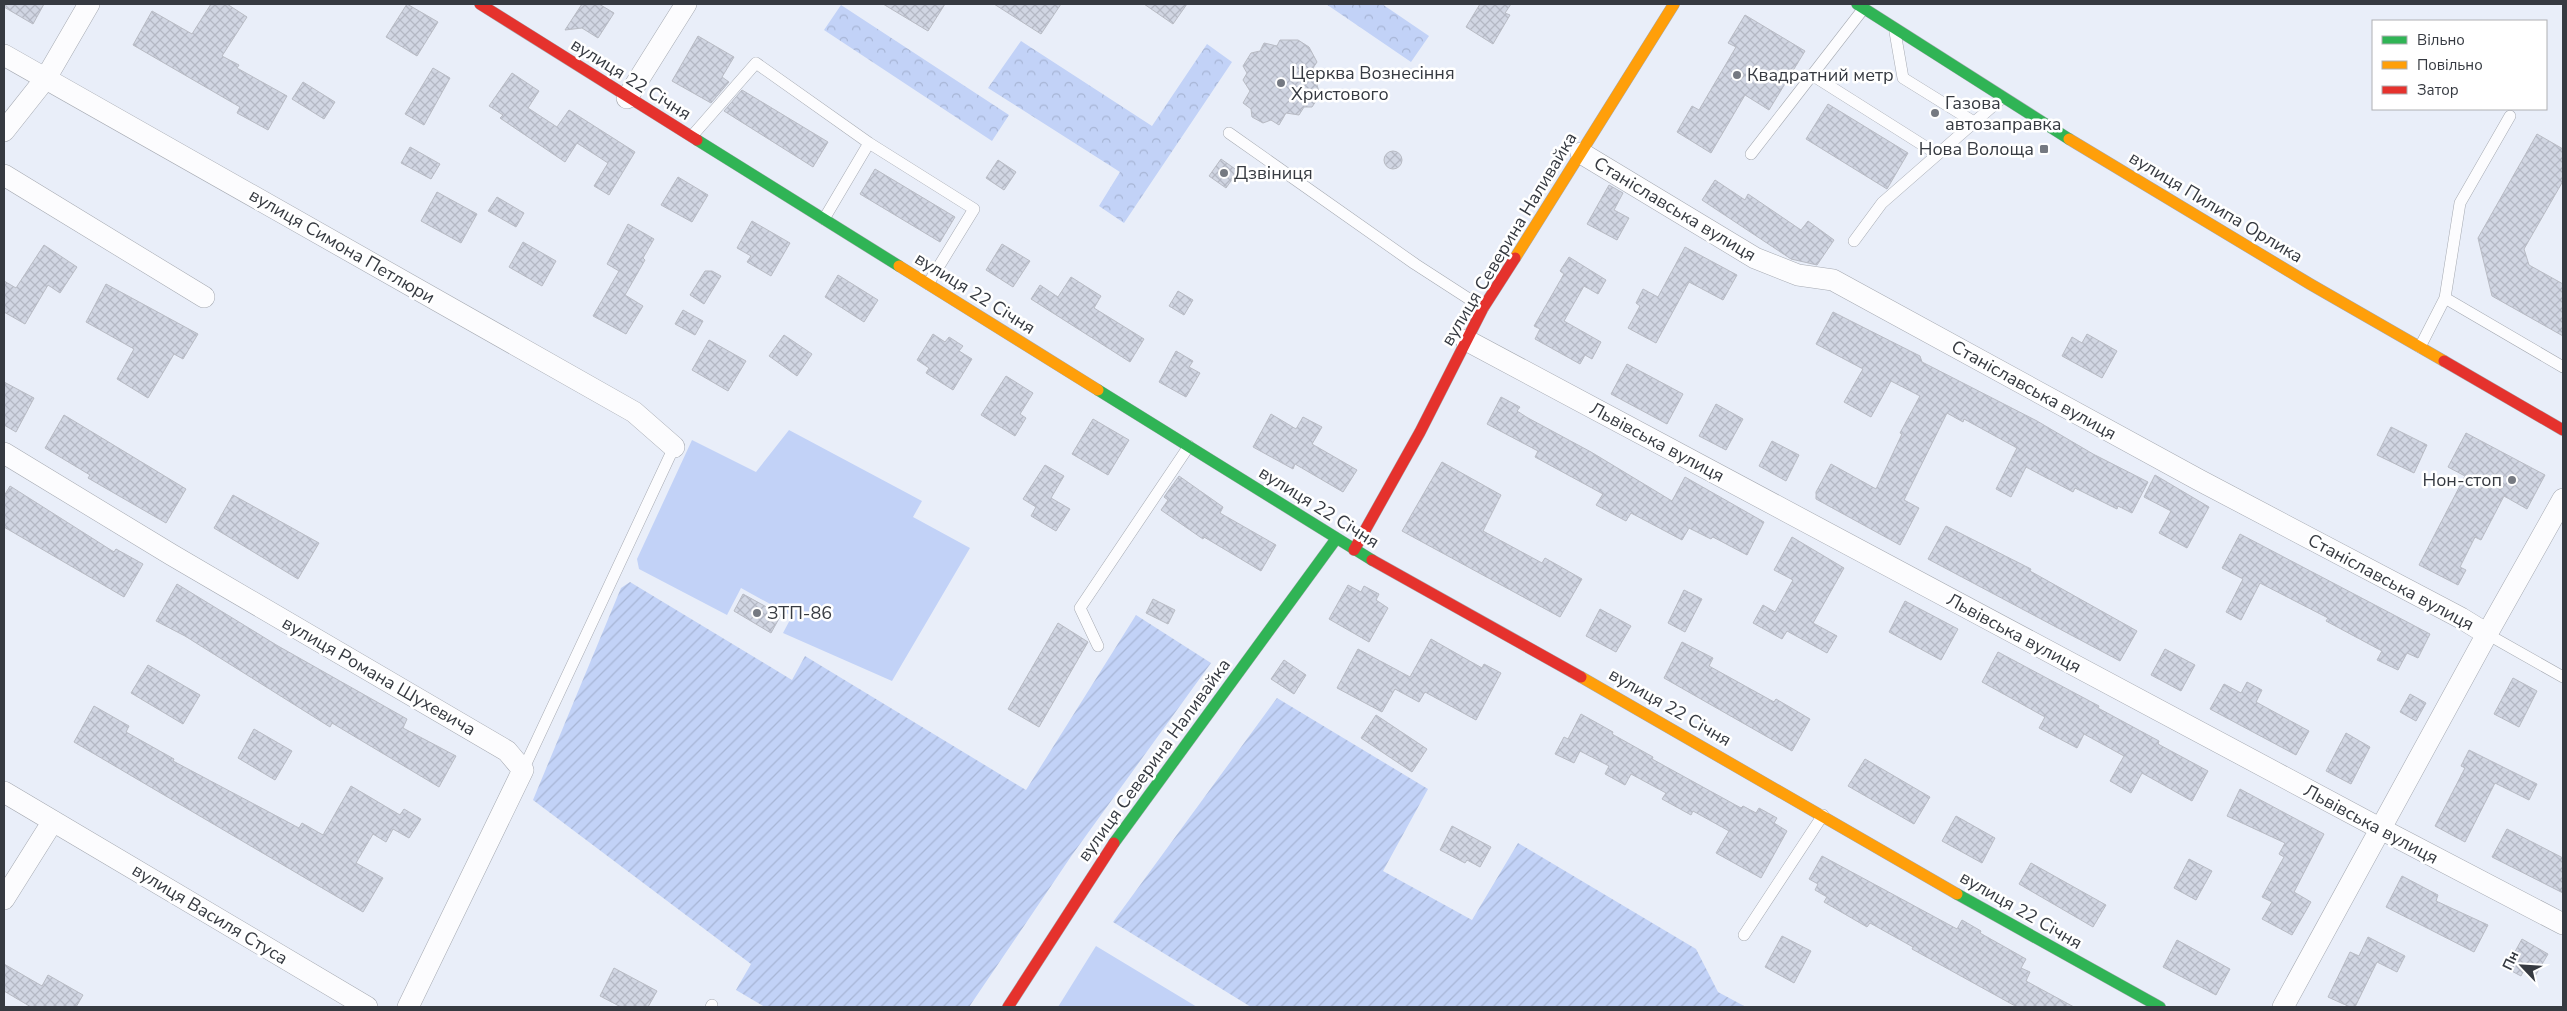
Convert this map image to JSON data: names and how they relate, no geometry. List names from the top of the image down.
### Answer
{
  "streets": {
    "street": [
      "вулиця 22 Січня",
      "вулиця Пилипа Орлика",
      "Станіславська вулиця",
      "вулиця Северина Наливайка",
      "вулиця Симона Петлюри",
      "Львівська вулиця",
      "вулиця Романа Шухевича",
      "вулиця Василя Стуса"
    ]
  },
  "crossings": [
    ["вулиця 22 Січня", "вулиця Северина Наливайка"],
    ["Станіславська вулиця", "вулиця Северина Наливайка"],
    ["вулиця Северина Наливайка", "Львівська вулиця"]
  ],
  "places": {
    "other": [
      "Квадратний метр",
      "Церква Вознесіння Христового",
      "Газова автозаправка",
      "Дзвіниця",
      "Нон-стоп",
      "ЗТП-86"
    ],
    "transit": ["Нова Волоща"]
  },
  "legend": ["Вільно", "Повільно", "Затор"],
  "north": "top left"
}
